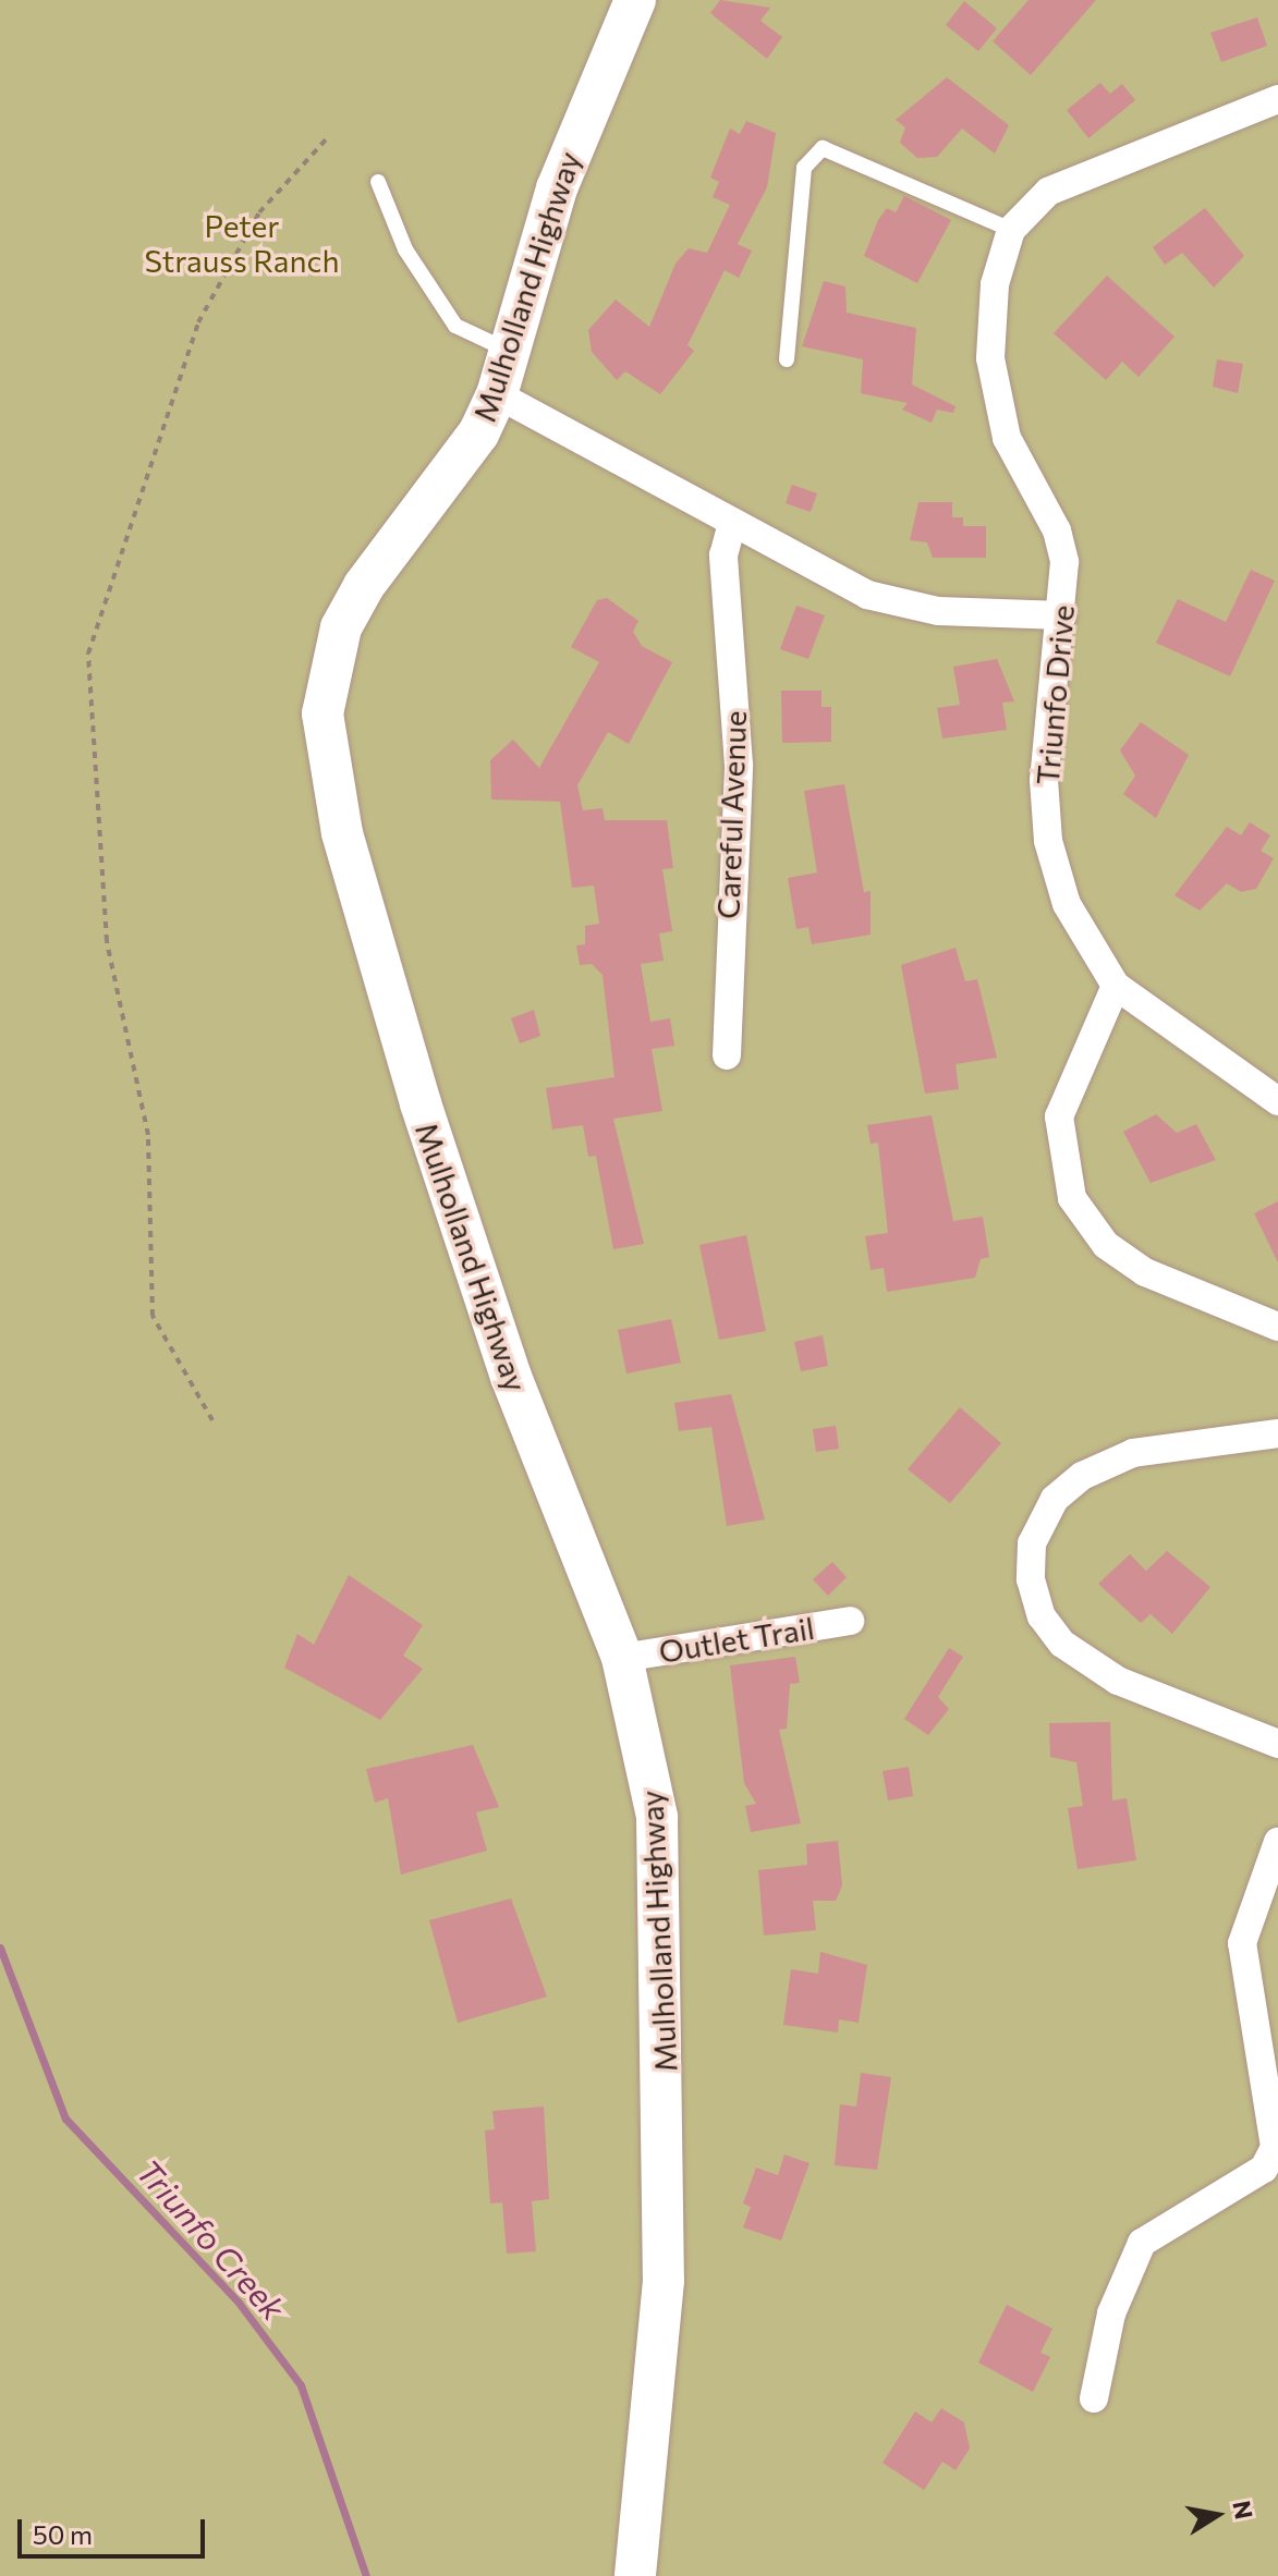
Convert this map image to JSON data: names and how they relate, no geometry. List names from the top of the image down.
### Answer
{
  "streets": {
    "main road": ["Mulholland Highway"],
    "street": ["Triunfo Drive", "Careful Avenue", "Outlet Trail"]
  },
  "crossings": [
    ["Mulholland Highway", "Outlet Trail"]
  ],
  "water": ["Triunfo Creek"],
  "parks": ["Peter Strauss Ranch"],
  "scale_bar": "50 m",
  "north": "right"
}
